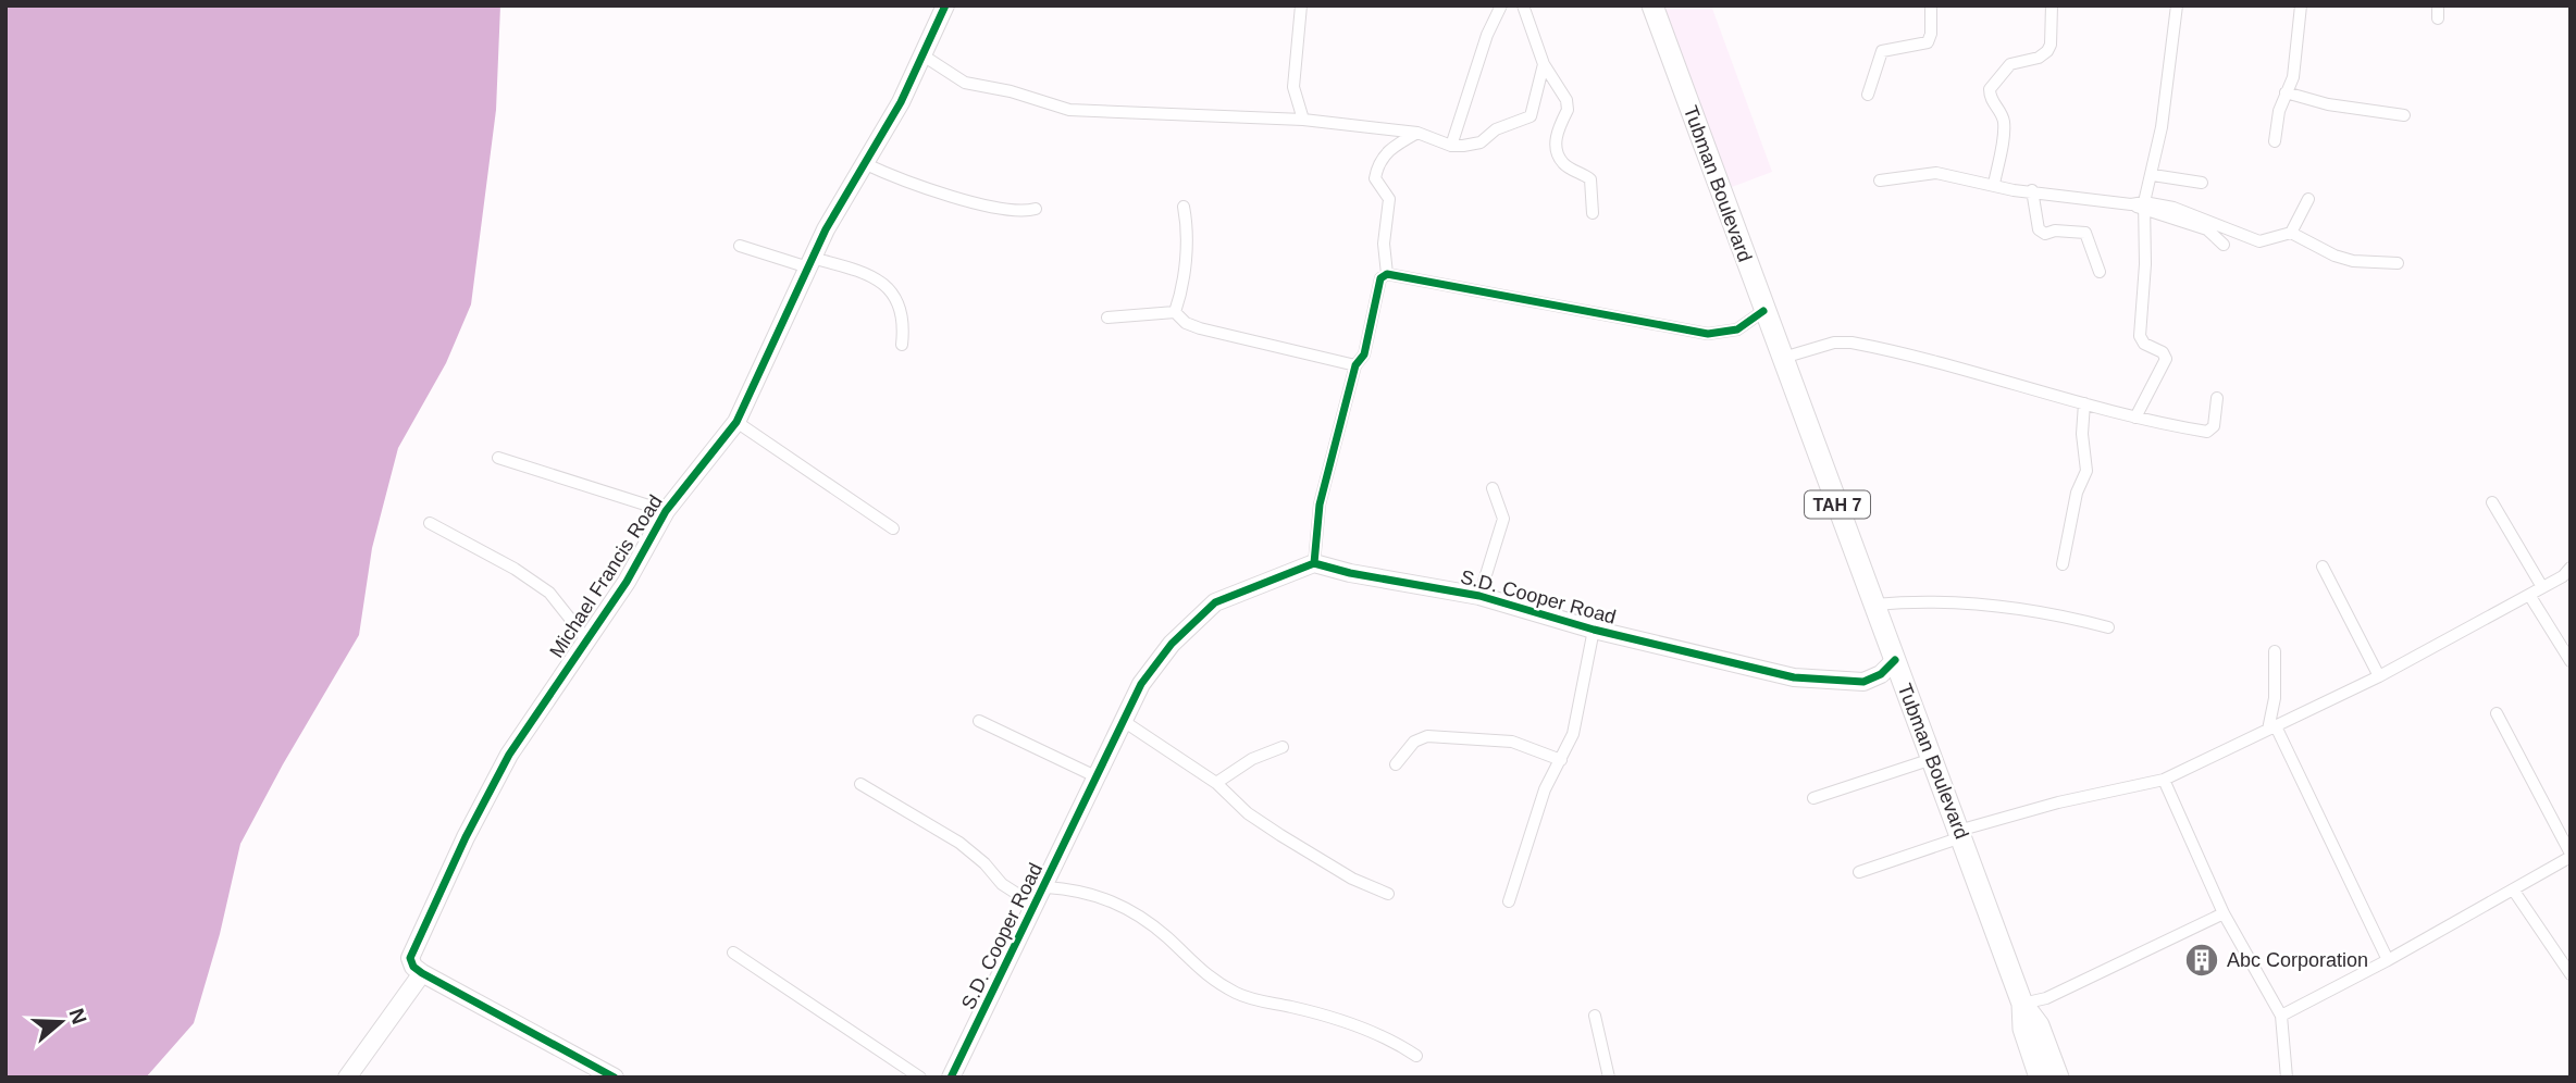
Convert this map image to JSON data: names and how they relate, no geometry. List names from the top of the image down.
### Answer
{
  "streets": {
    "highway": ["Tubman Boulevard", "TAH 7"],
    "street": ["Michael Francis Road", "S.D. Cooper Road"]
  },
  "crossings": [
    ["Tubman Boulevard", "S.D. Cooper Road"]
  ],
  "places": {
    "building": ["Abc Corporation"]
  },
  "north": "right"
}
